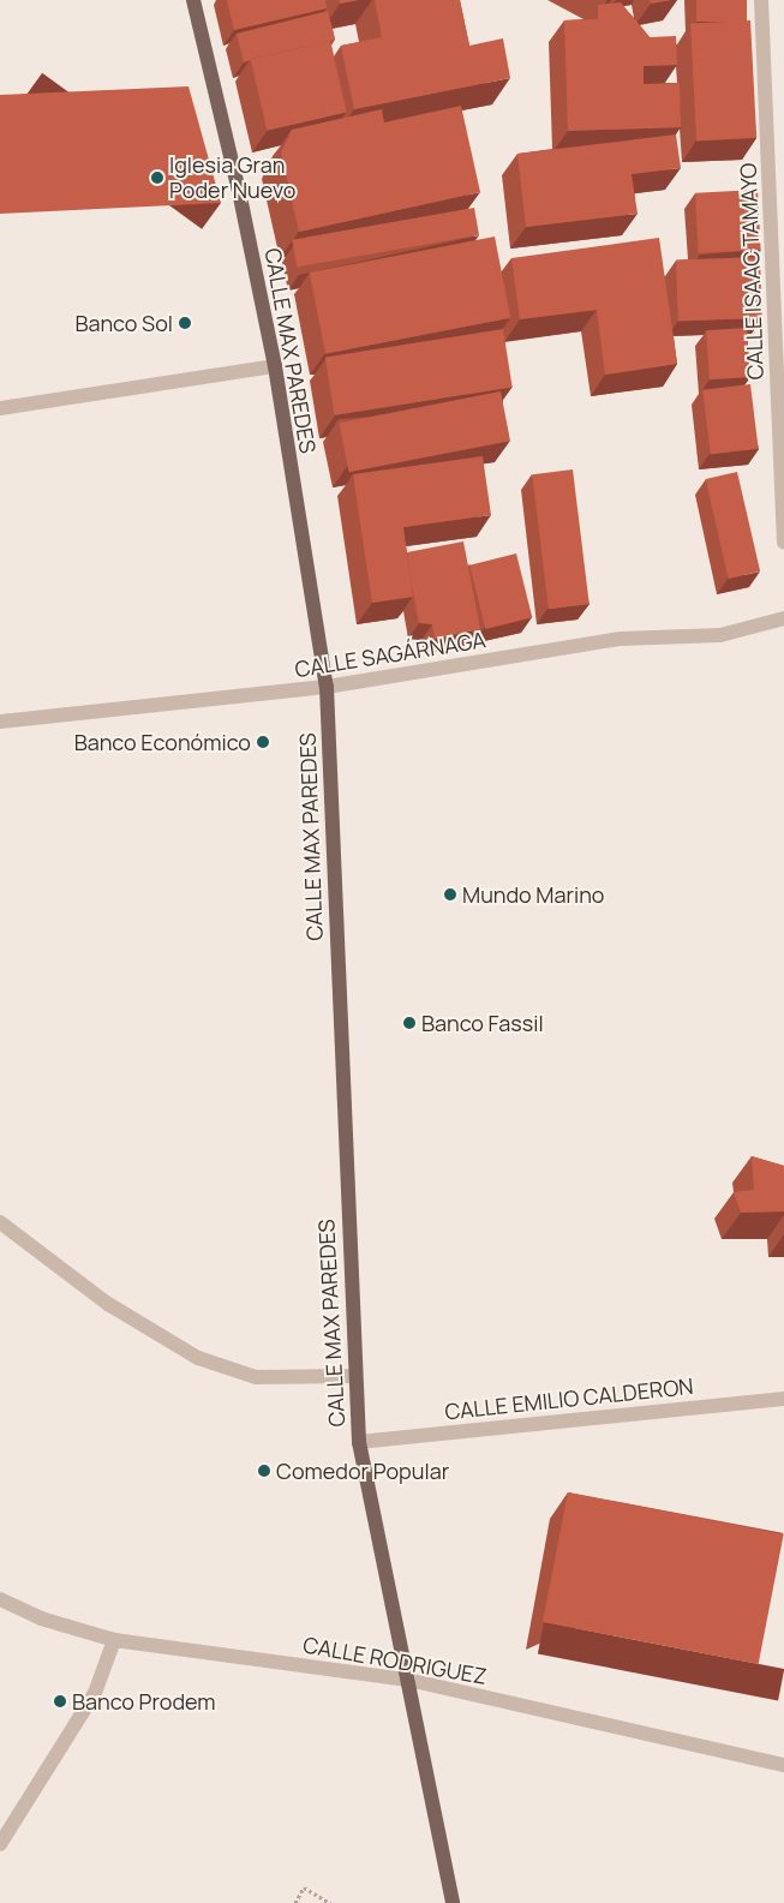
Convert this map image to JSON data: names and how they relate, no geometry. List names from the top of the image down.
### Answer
{
  "streets": {
    "main road": ["CALLE MAX PAREDES"],
    "street": [
      "CALLE ISAAC TAMAYO",
      "CALLE SAGÁRNAGA",
      "CALLE EMILIO CALDERON",
      "CALLE RODRIGUEZ"
    ]
  },
  "crossings": [
    ["CALLE MAX PAREDES", "CALLE SAGÁRNAGA"],
    ["CALLE MAX PAREDES", "CALLE EMILIO CALDERON"],
    ["CALLE MAX PAREDES", "CALLE RODRIGUEZ"]
  ],
  "places": [
    "Iglesia Gran Poder Nuevo",
    "Banco Sol",
    "Banco Económico",
    "Mundo Marino",
    "Banco Fassil",
    "Comedor Popular",
    "Banco Prodem"
  ]
}
